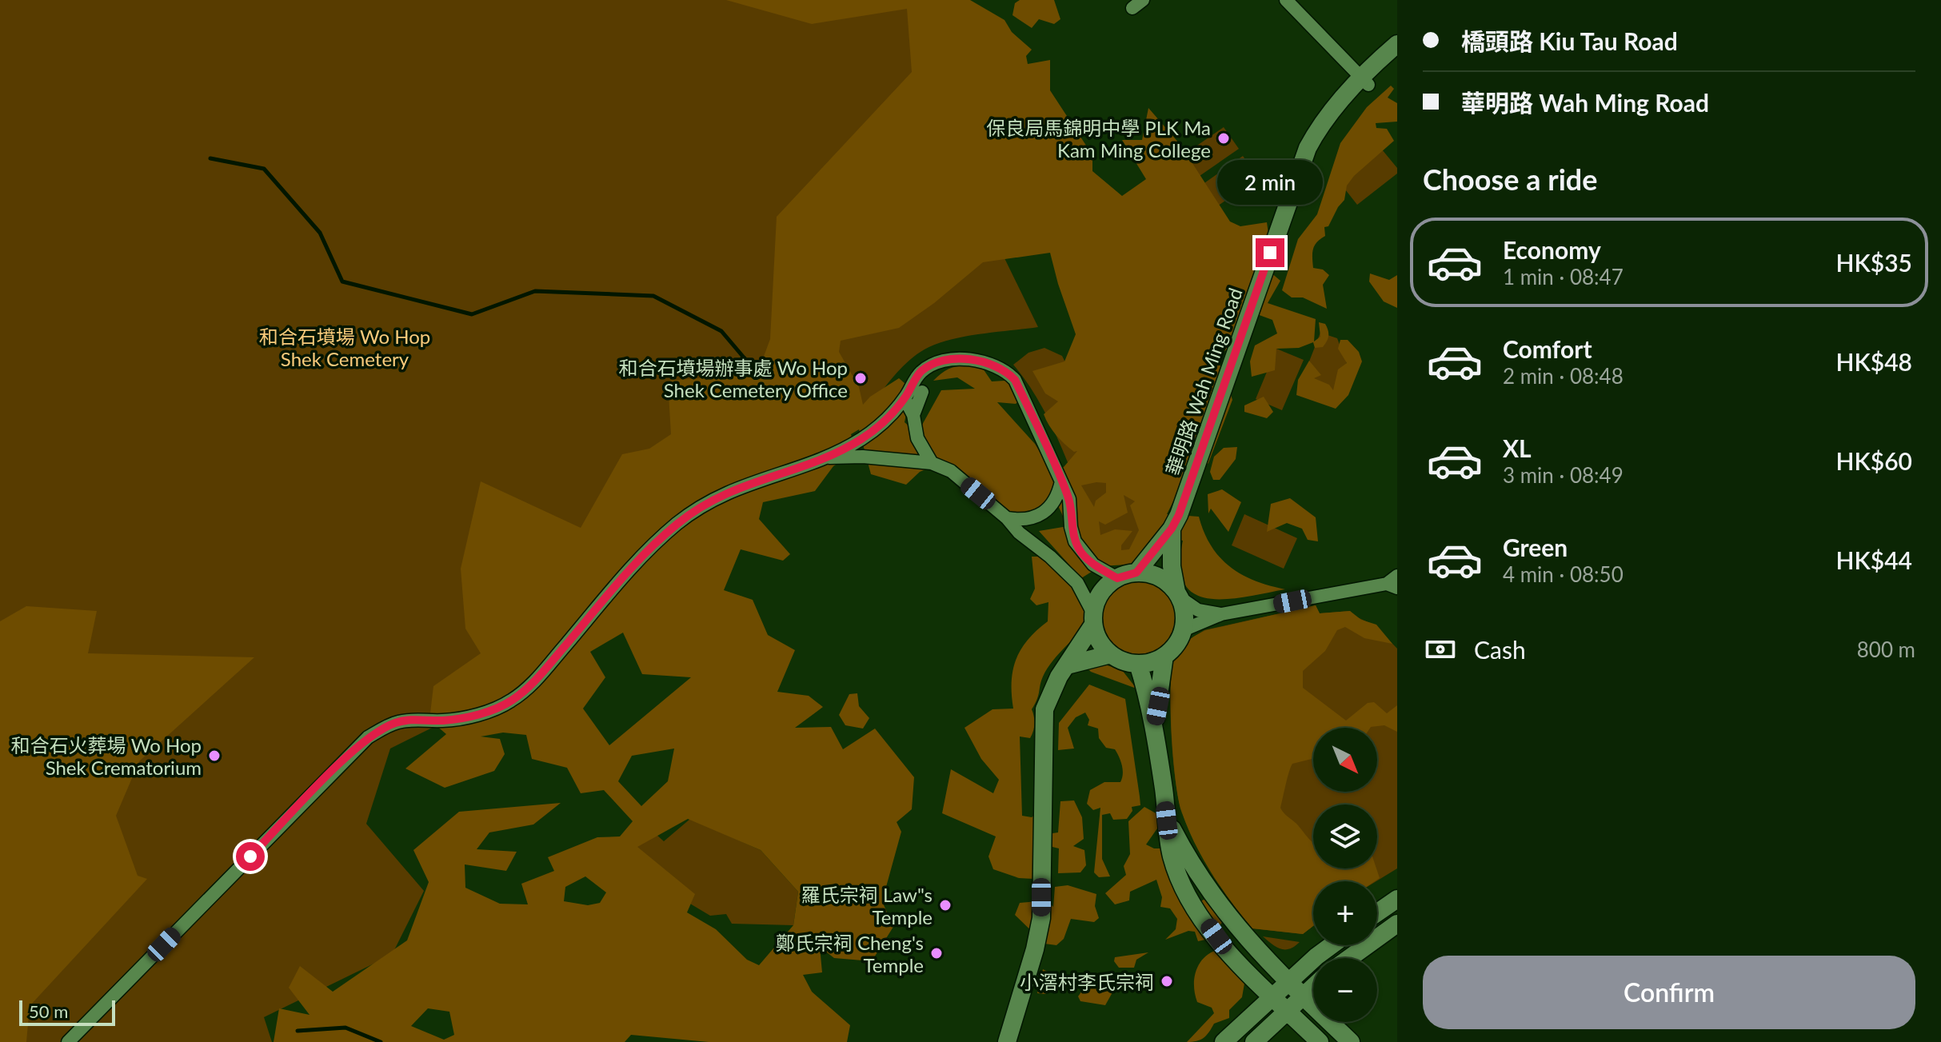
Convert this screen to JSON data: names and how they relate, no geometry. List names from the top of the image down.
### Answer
{
  "streets": {
    "street": ["華明路 Wah Ming Road"]
  },
  "parks": ["和合石墳場 Wo Hop Shek Cemetery"],
  "places": [
    "保良局馬錦明中學 PLK Ma Kam Ming College",
    "和合石墳場辦事處 Wo Hop Shek Cemetery Office",
    "和合石火葬場 Wo Hop Shek Crematorium",
    "羅氏宗祠 Law\"s Temple",
    "鄭氏宗祠 Cheng's Temple",
    "小滘村李氏宗祠"
  ],
  "scale_bar": "50 m",
  "north": "bottom right",
  "page": {
    "banner": ["橋頭路 Kiu Tau Road", "華明路 Wah Ming Road"],
    "heading": "Choose a ride",
    "bubble": "2 min",
    "list": [
      {
        "name": "Economy",
        "note": "1 min · 08:47",
        "value": "HK$35"
      },
      {
        "name": "Comfort",
        "note": "2 min · 08:48",
        "value": "HK$48"
      },
      {
        "name": "XL",
        "note": "3 min · 08:49",
        "value": "HK$60"
      },
      {
        "name": "Green",
        "note": "4 min · 08:50",
        "value": "HK$44"
      }
    ],
    "pay": ["Cash", "800 m"],
    "map_buttons": ["+", "−"],
    "buttons": "Confirm",
    "scale": "50 m"
  }
}
